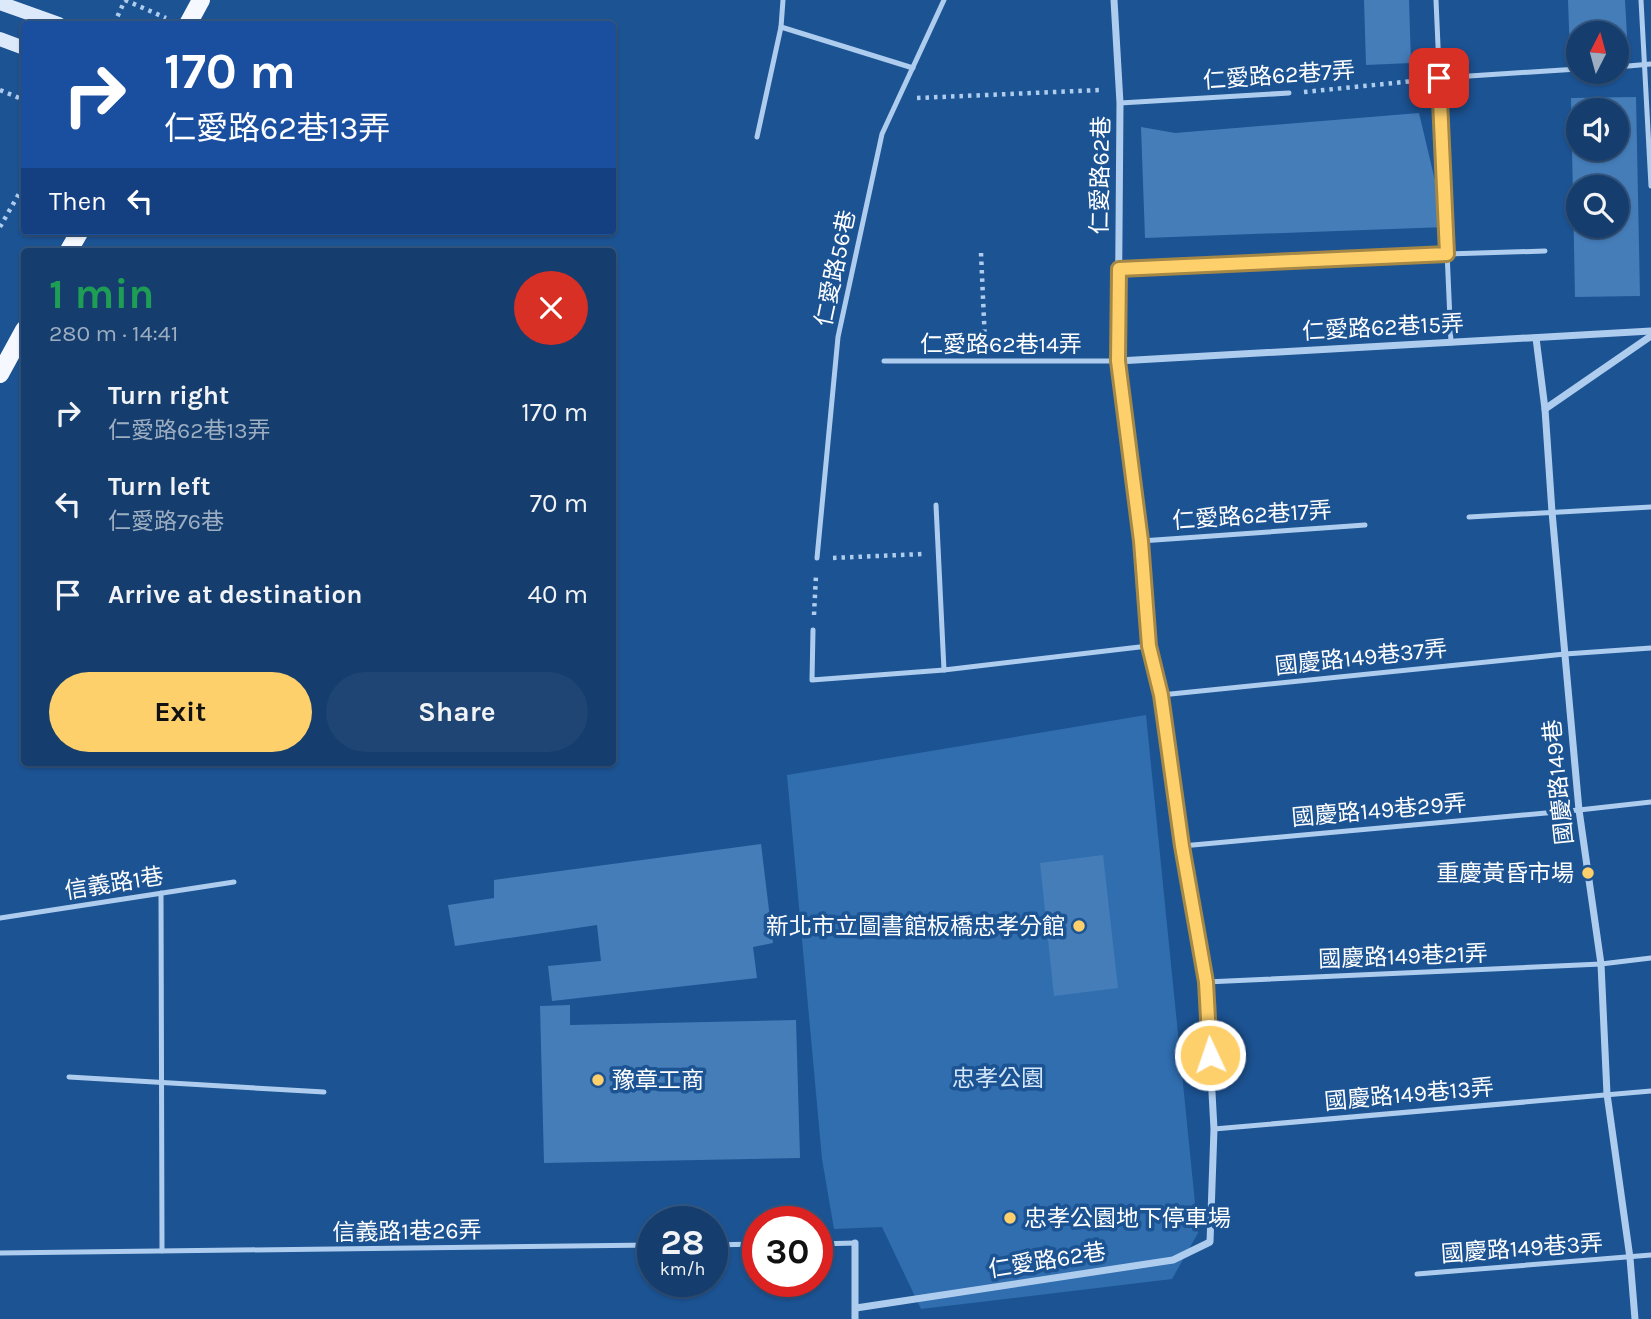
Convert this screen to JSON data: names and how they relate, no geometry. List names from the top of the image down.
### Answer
{
  "streets": {
    "street": ["仁愛路62巷", "仁愛路62巷15弄", "國慶路149巷"],
    "lane": [
      "仁愛路62巷7弄",
      "仁愛路56巷",
      "仁愛路62巷14弄",
      "仁愛路62巷17弄",
      "國慶路149巷37弄",
      "國慶路149巷29弄",
      "信義路1巷",
      "國慶路149巷21弄",
      "國慶路149巷13弄",
      "信義路1巷26弄",
      "國慶路149巷3弄"
    ]
  },
  "crossings": [
    ["仁愛路62巷7弄", "仁愛路62巷"],
    ["仁愛路62巷", "仁愛路62巷15弄"],
    ["仁愛路62巷", "仁愛路62巷14弄"],
    ["仁愛路62巷", "仁愛路62巷17弄"],
    ["仁愛路62巷", "國慶路149巷37弄"],
    ["仁愛路62巷", "國慶路149巷29弄"],
    ["仁愛路62巷", "國慶路149巷21弄"],
    ["仁愛路62巷", "國慶路149巷13弄"],
    ["仁愛路62巷15弄", "仁愛路62巷14弄"],
    ["仁愛路62巷15弄", "國慶路149巷"],
    ["國慶路149巷37弄", "國慶路149巷"],
    ["國慶路149巷", "國慶路149巷29弄"],
    ["國慶路149巷", "國慶路149巷21弄"],
    ["國慶路149巷", "國慶路149巷13弄"],
    ["國慶路149巷", "國慶路149巷3弄"]
  ],
  "parks": ["忠孝公園"],
  "places": [
    "重慶黃昏市場",
    "新北市立圖書館板橋忠孝分館",
    "豫章工商",
    "忠孝公園地下停車場"
  ],
  "north": "top",
  "page": {
    "turn": ["170 m", "仁愛路62巷13弄"],
    "then": "Then",
    "heading": ["1 min", "280 m · 14:41"],
    "list": [
      {
        "name": "Turn right",
        "note": "仁愛路62巷13弄",
        "value": "170 m"
      },
      {
        "name": "Turn left",
        "note": "仁愛路76巷",
        "value": "70 m"
      },
      {
        "name": "Arrive at destination",
        "value": "40 m"
      }
    ],
    "buttons": ["Exit", "Share"],
    "speed": "28 km/h",
    "limit": "30"
  }
}
